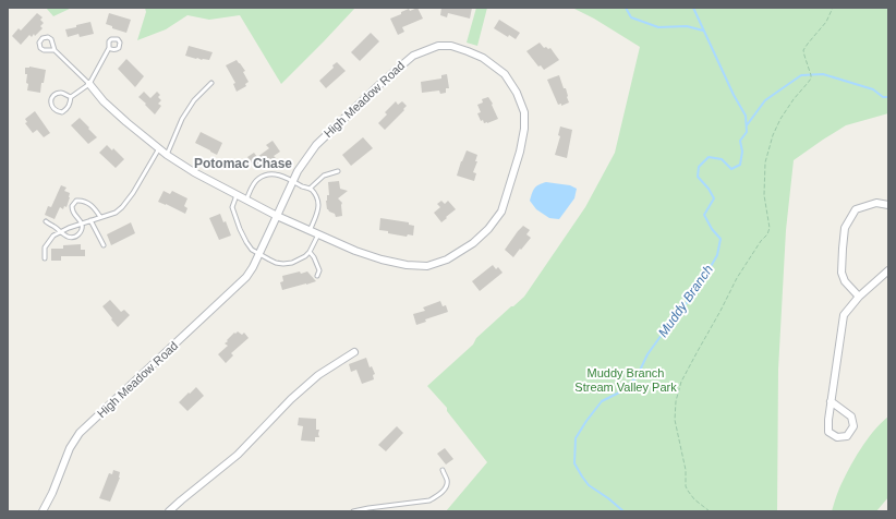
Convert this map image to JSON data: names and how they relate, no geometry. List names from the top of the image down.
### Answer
{
  "streets": {
    "street": ["High Meadow Road"]
  },
  "districts": ["Potomac Chase"],
  "water": ["Muddy Branch"],
  "parks": ["Muddy Branch Stream Valley Park"]
}
